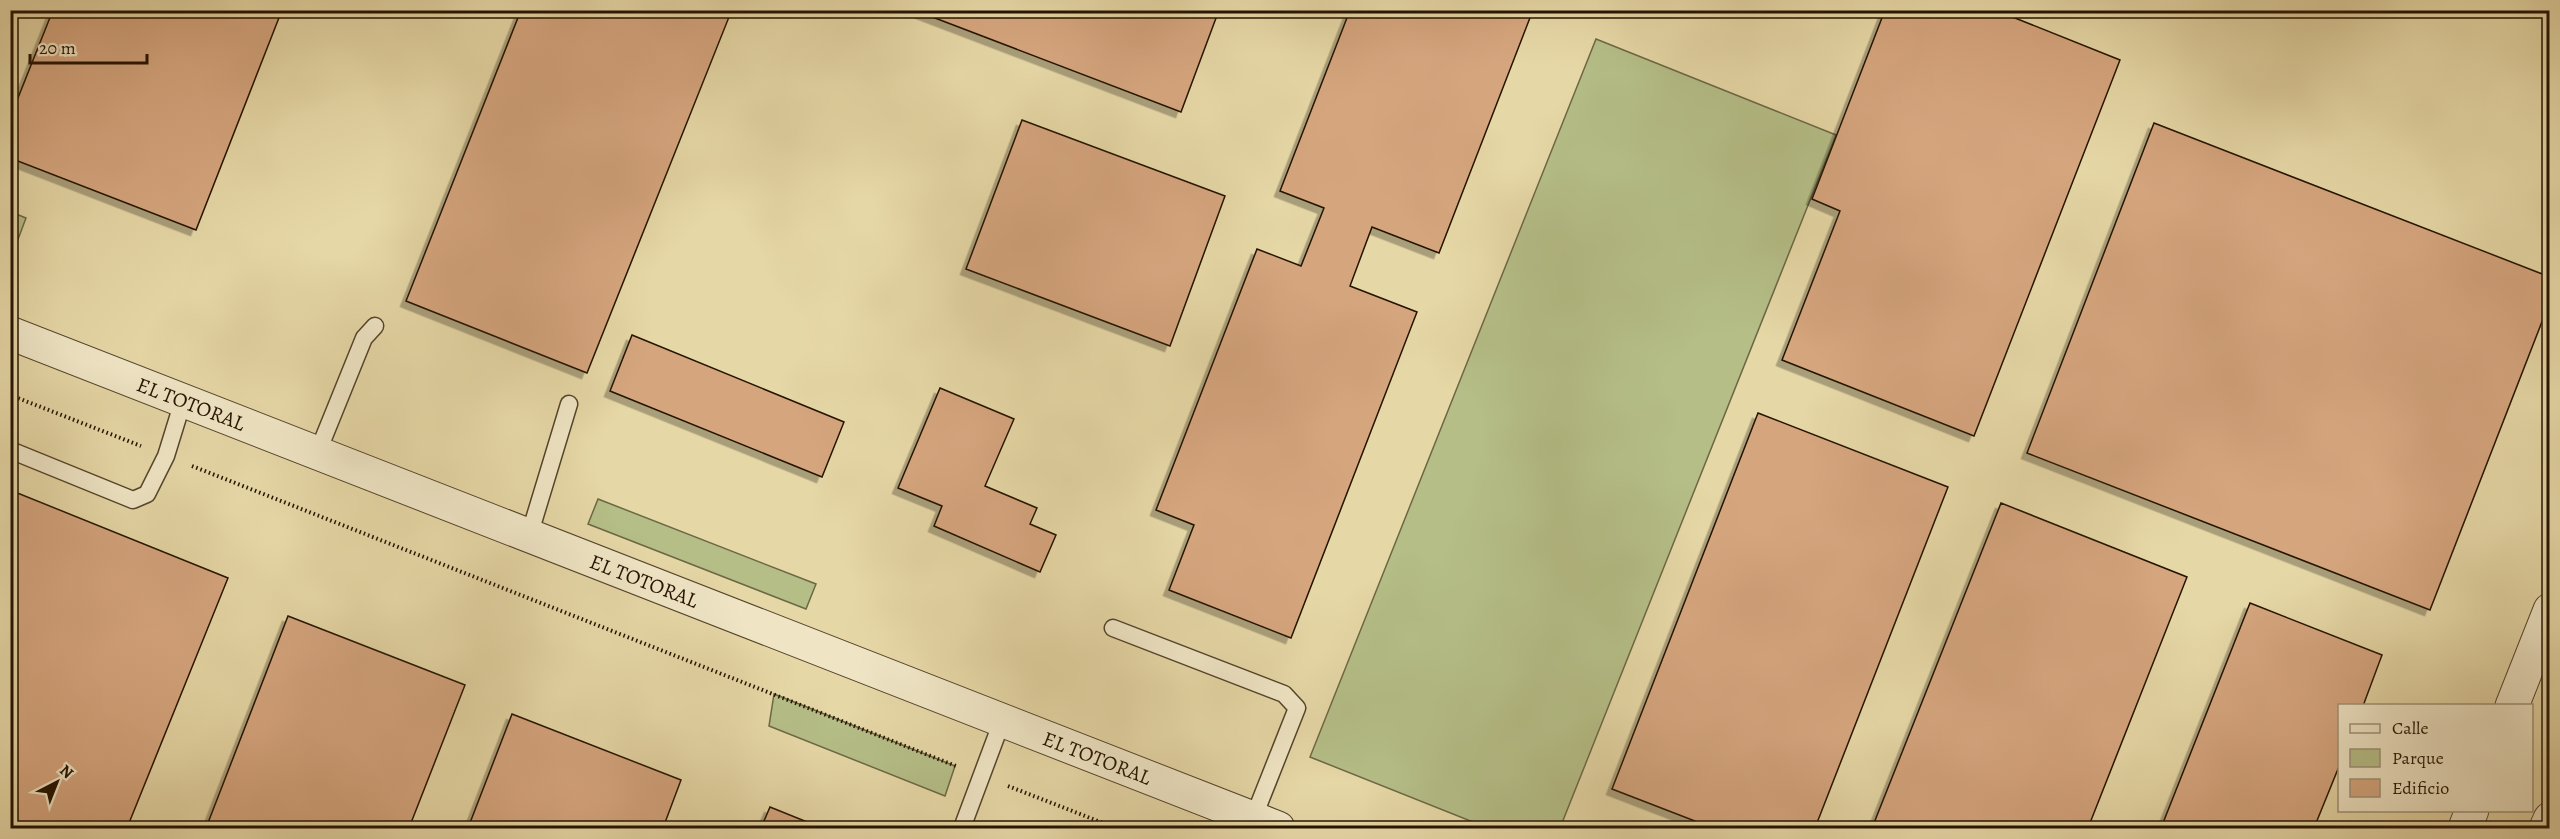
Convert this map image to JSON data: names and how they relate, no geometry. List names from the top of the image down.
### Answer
{
  "streets": {
    "street": ["EL TOTORAL"]
  },
  "legend": ["Calle", "Parque", "Edificio"],
  "scale_bar": "20 m",
  "north": "top right"
}
